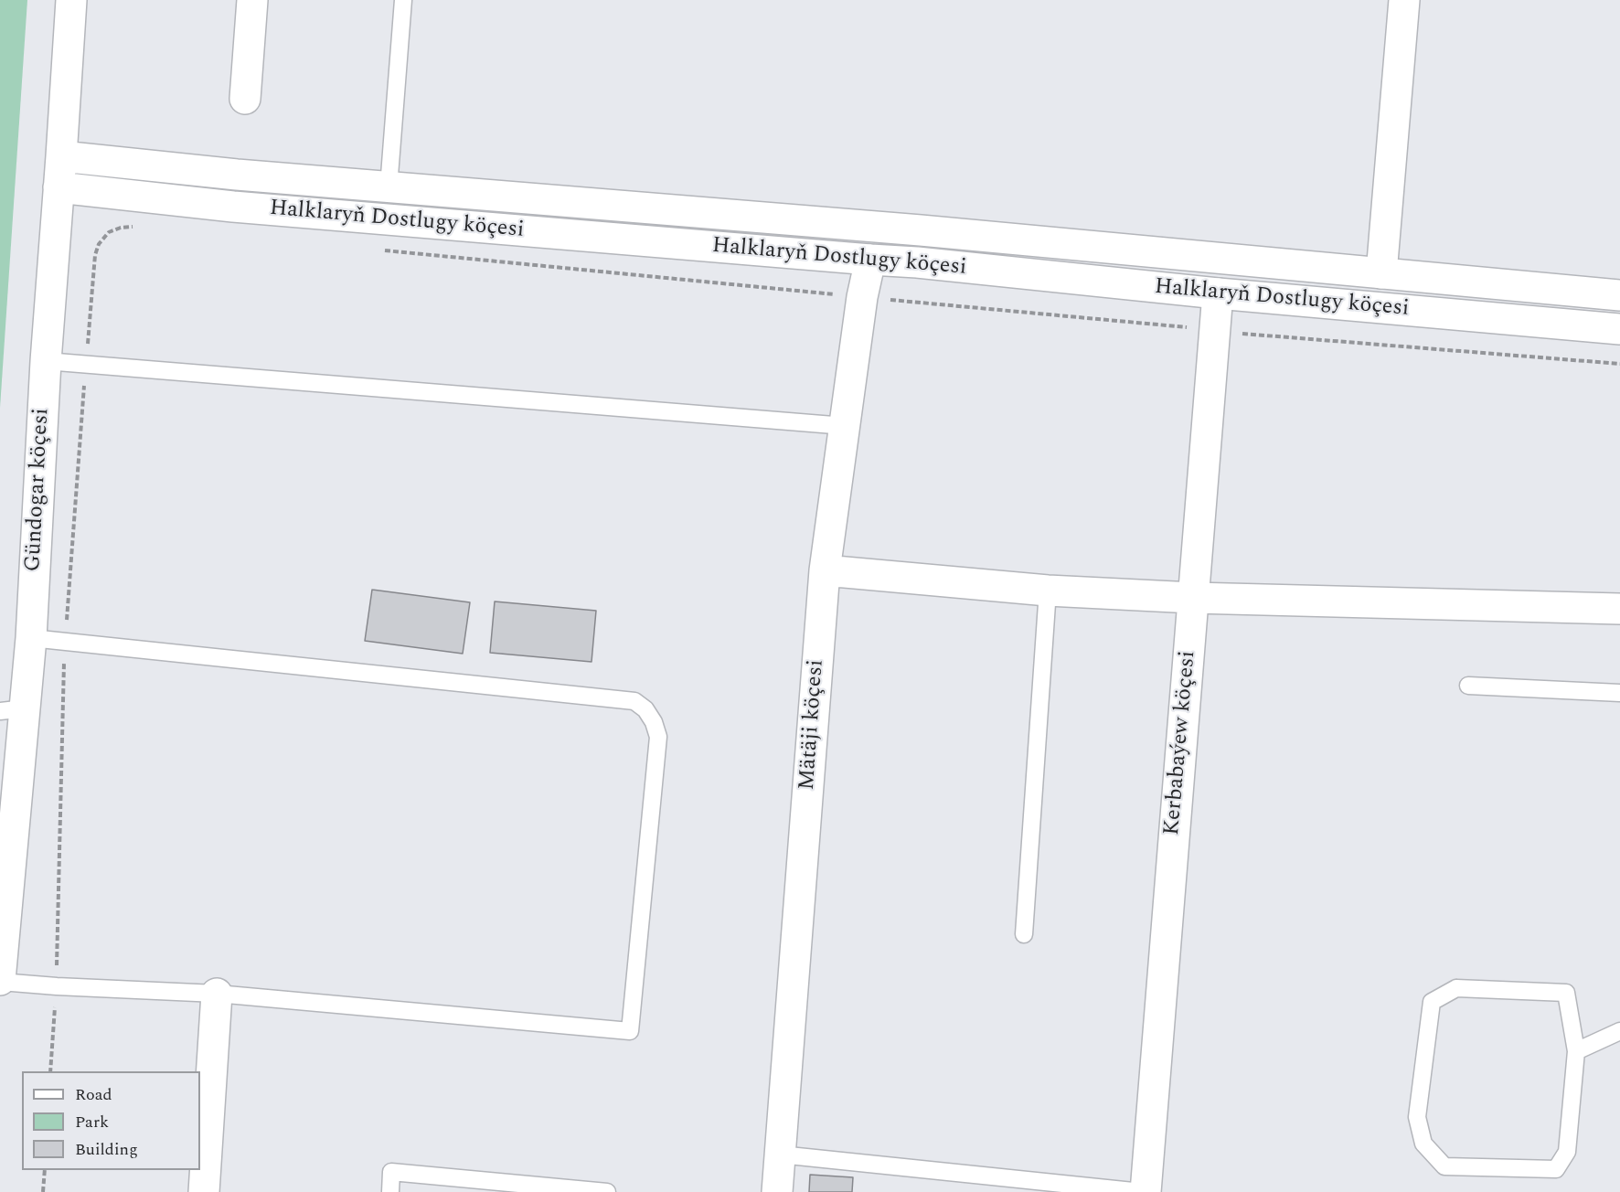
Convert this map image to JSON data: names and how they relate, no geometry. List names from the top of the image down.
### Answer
{
  "streets": {
    "street": [
      "Halklaryň Dostlugy köçesi",
      "Gündogar köçesi",
      "Mätäji köçesi",
      "Kerbabaýew köçesi"
    ]
  },
  "crossings": [
    ["Halklaryň Dostlugy köçesi", "Gündogar köçesi"],
    ["Halklaryň Dostlugy köçesi", "Mätäji köçesi"],
    ["Halklaryň Dostlugy köçesi", "Kerbabaýew köçesi"]
  ],
  "legend": ["Road", "Park", "Building"]
}
